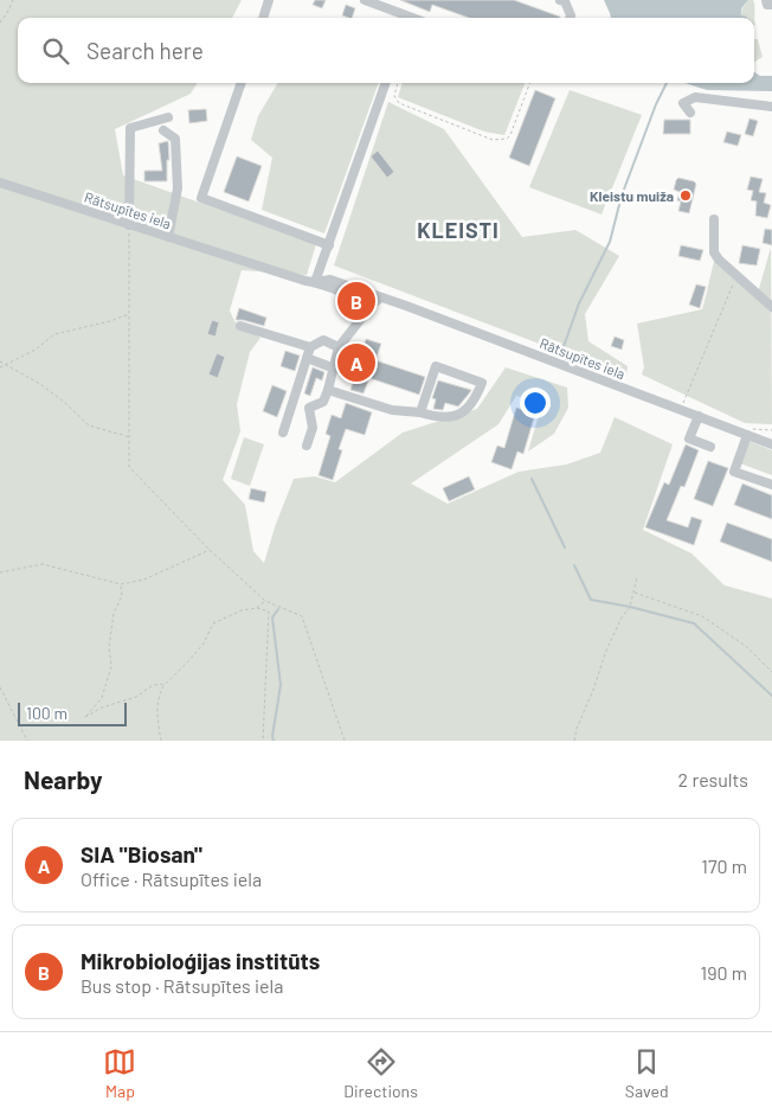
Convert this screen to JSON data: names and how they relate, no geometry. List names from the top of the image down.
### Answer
{
  "streets": {
    "street": ["Rātsupītes iela"]
  },
  "districts": ["KLEISTI"],
  "places": ["Kleistu muiža"],
  "scale_bar": "100 m",
  "page": {
    "search": "Search here",
    "pins": ["B", "A"],
    "scale": "100 m",
    "heading": ["Nearby", "2 results"],
    "list": [
      {
        "mark": "A",
        "name": "SIA \"Biosan\"",
        "note": "Office · Rātsupītes iela",
        "value": "170 m"
      },
      {
        "mark": "B",
        "name": "Mikrobioloģijas institūts",
        "note": "Bus stop · Rātsupītes iela",
        "value": "190 m"
      }
    ],
    "nav": ["Map", "Directions", "Saved"]
  }
}
